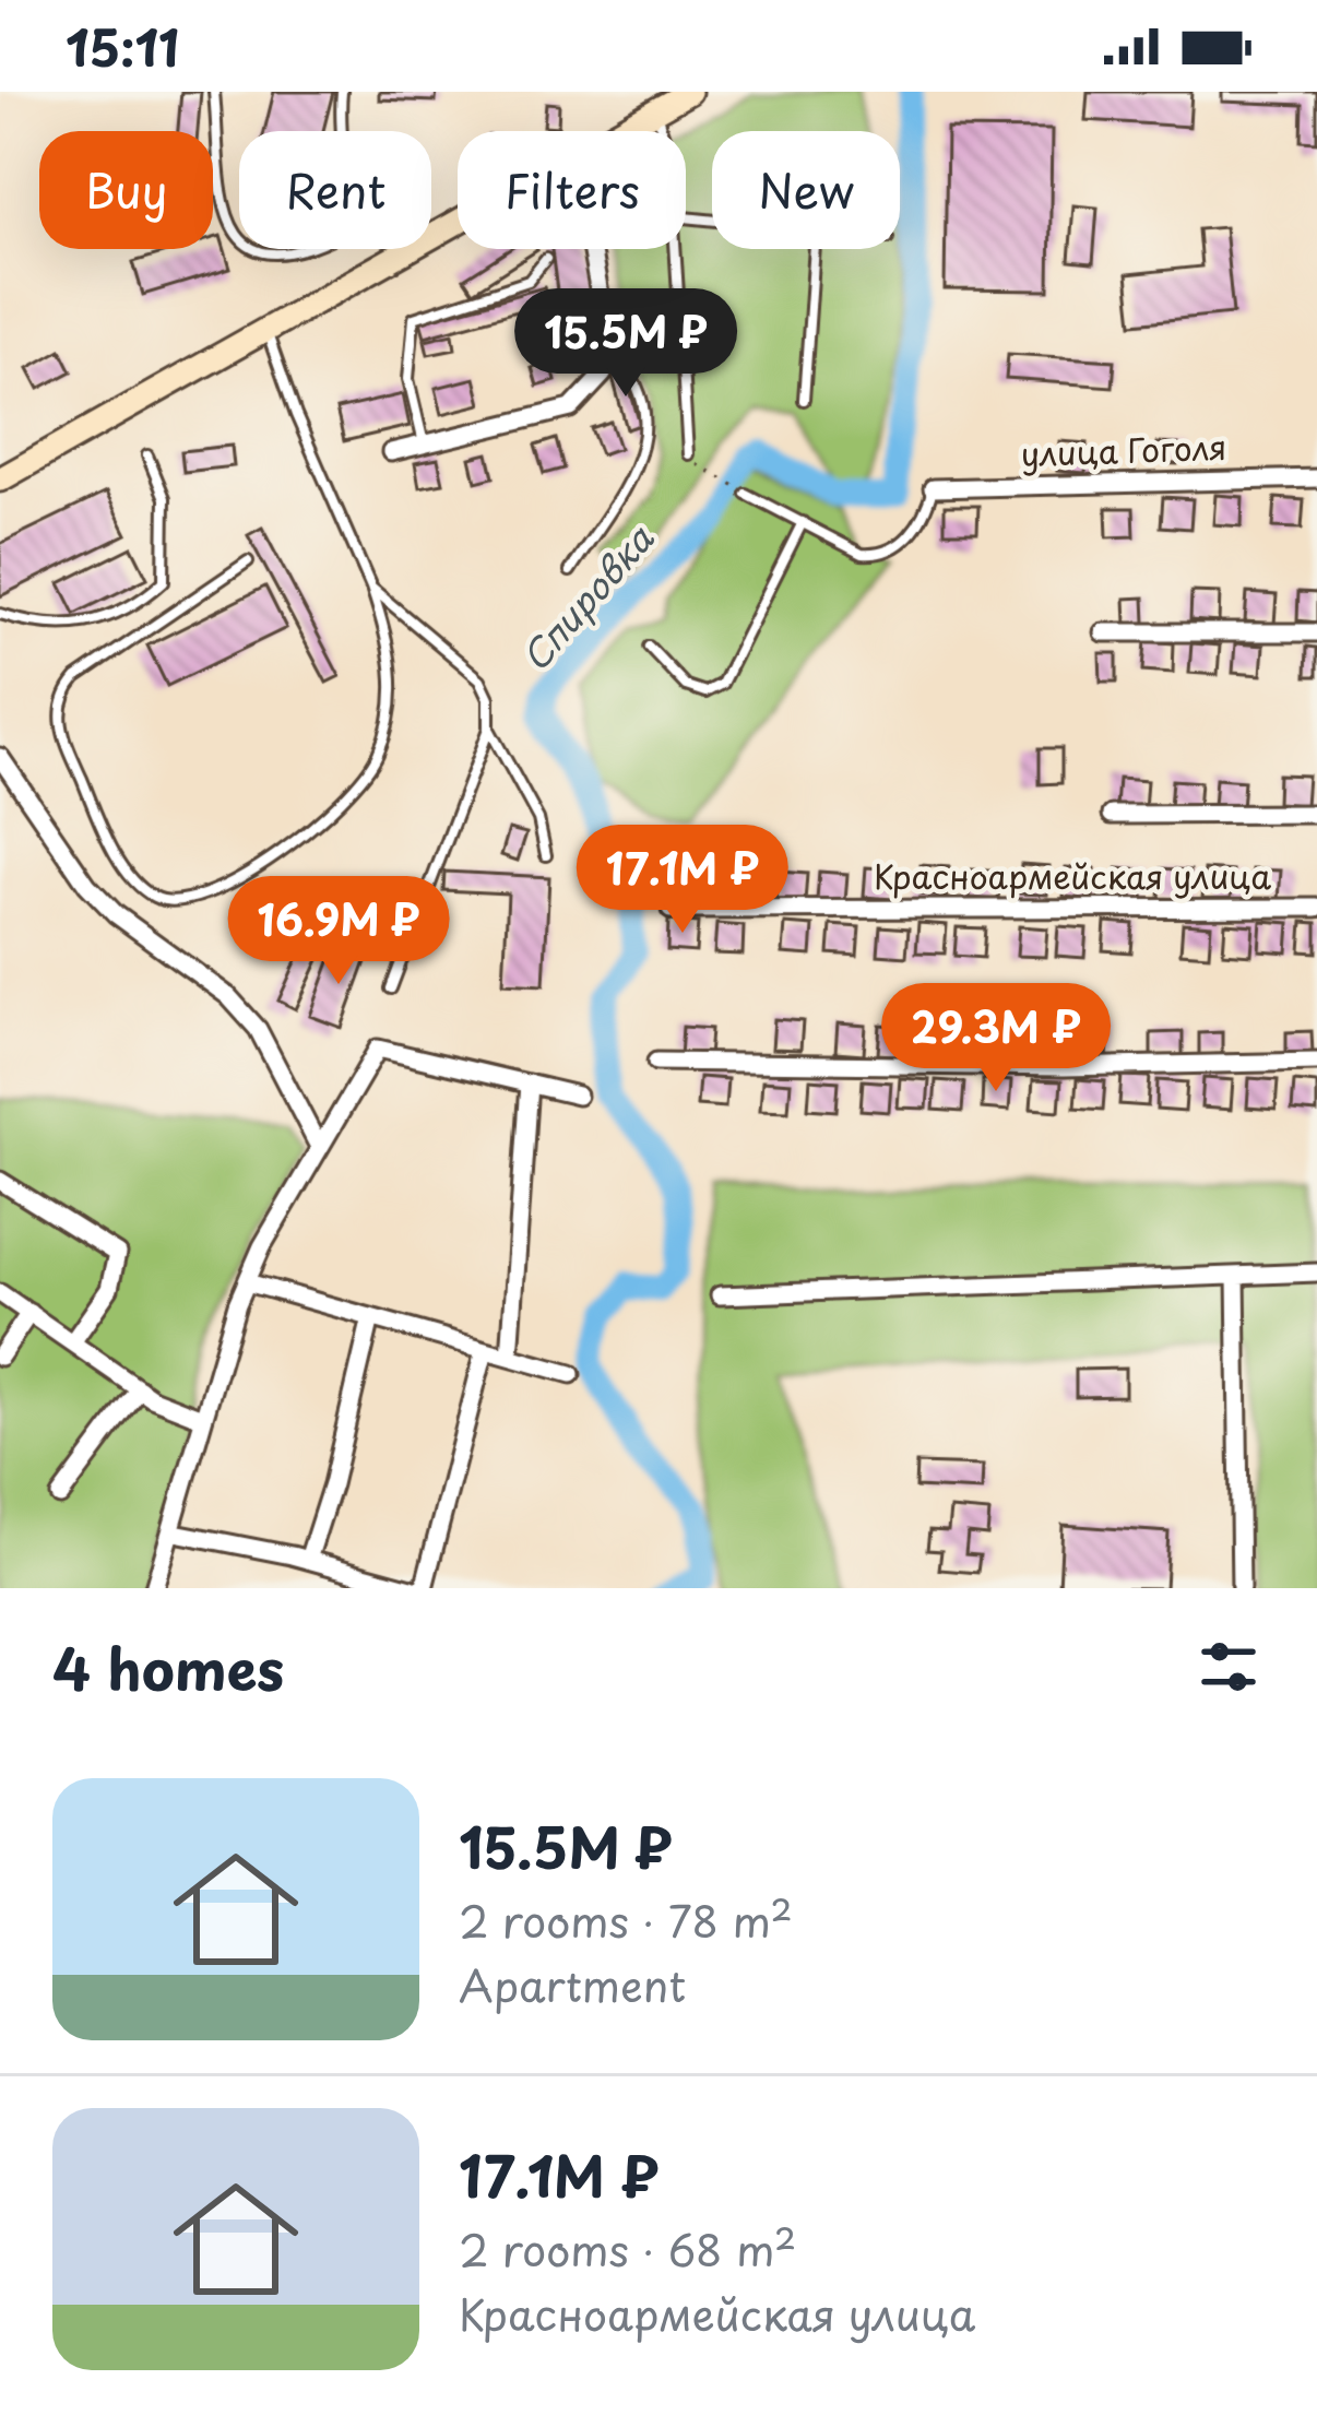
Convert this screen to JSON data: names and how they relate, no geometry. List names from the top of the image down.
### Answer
{
  "streets": {
    "street": ["улица Гоголя", "Красноармейская улица"]
  },
  "water": ["Спировка"],
  "page": {
    "status": "15:11",
    "chip": [
      "Buy",
      "Rent",
      "Filters",
      "New"
    ],
    "price": [
      "15.5M ₽",
      "17.1M ₽",
      "16.9M ₽",
      "29.3M ₽"
    ],
    "heading": "4 homes",
    "list": [
      {
        "name": "15.5M ₽",
        "note": "2 rooms · 78 m² · Apartment"
      },
      {
        "name": "17.1M ₽",
        "note": "2 rooms · 68 m² · Красноармейская улица"
      }
    ]
  }
}
